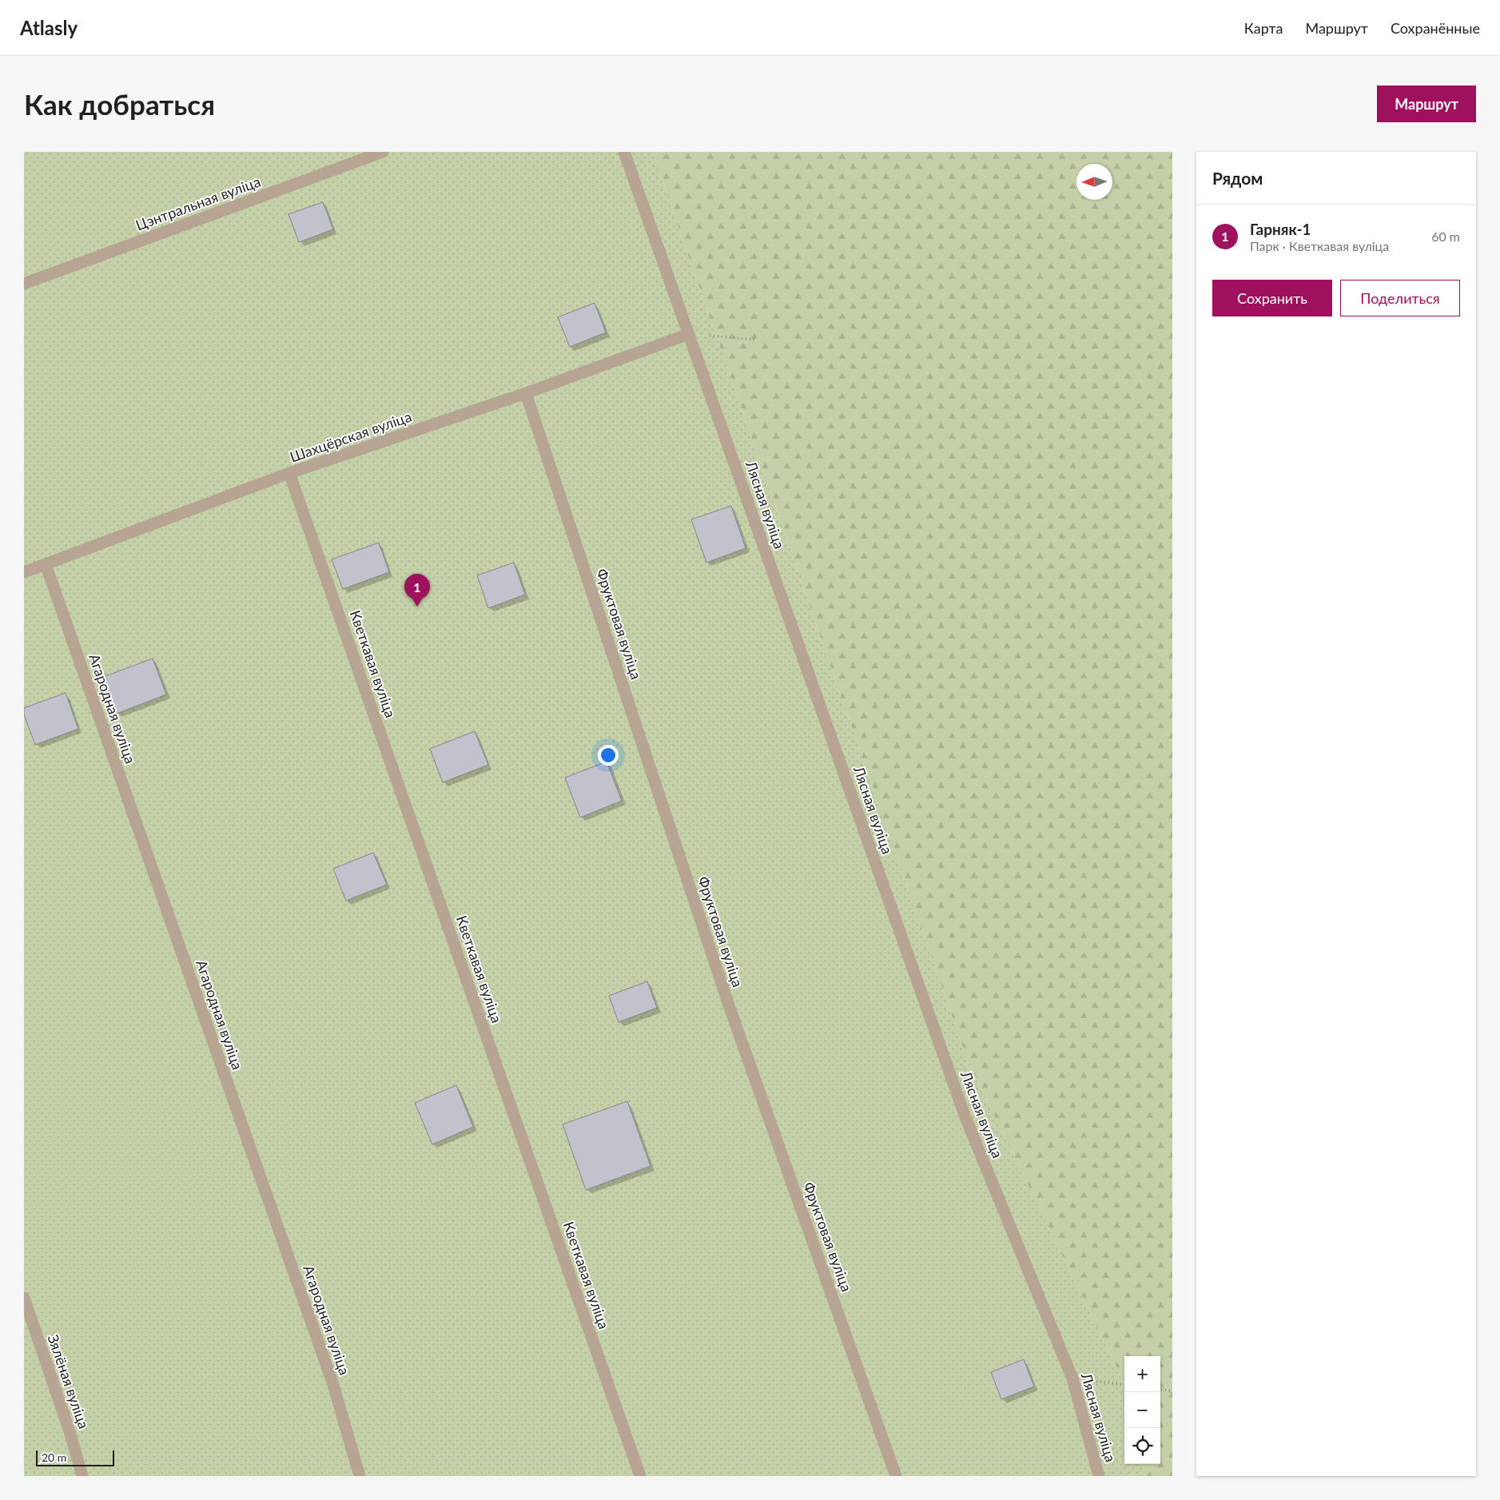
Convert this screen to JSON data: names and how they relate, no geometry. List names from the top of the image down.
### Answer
{
  "streets": {
    "street": [
      "Цэнтральная вуліца",
      "Шахцёрская вуліца",
      "Лясная вуліца",
      "Фруктовая вуліца",
      "Кветкавая вуліца",
      "Агародная вуліца",
      "Зялёная вуліца"
    ]
  },
  "crossings": [
    ["Шахцёрская вуліца", "Лясная вуліца"],
    ["Шахцёрская вуліца", "Фруктовая вуліца"],
    ["Шахцёрская вуліца", "Кветкавая вуліца"],
    ["Шахцёрская вуліца", "Агародная вуліца"]
  ],
  "scale_bar": "20 m",
  "north": "left",
  "page": {
    "header": "Atlasly",
    "nav": ["Карта", "Маршрут", "Сохранённые"],
    "buttons": [
      "Маршрут",
      ["Сохранить", "Поделиться"]
    ],
    "title": "Как добраться",
    "heading": "Рядом",
    "list": [
      {
        "mark": "1",
        "name": "Гарняк-1",
        "note": "Парк · Кветкавая вуліца",
        "value": "60 m"
      }
    ],
    "pins": "1",
    "map_buttons": ["+", "−"],
    "scale": "20 m"
  }
}
